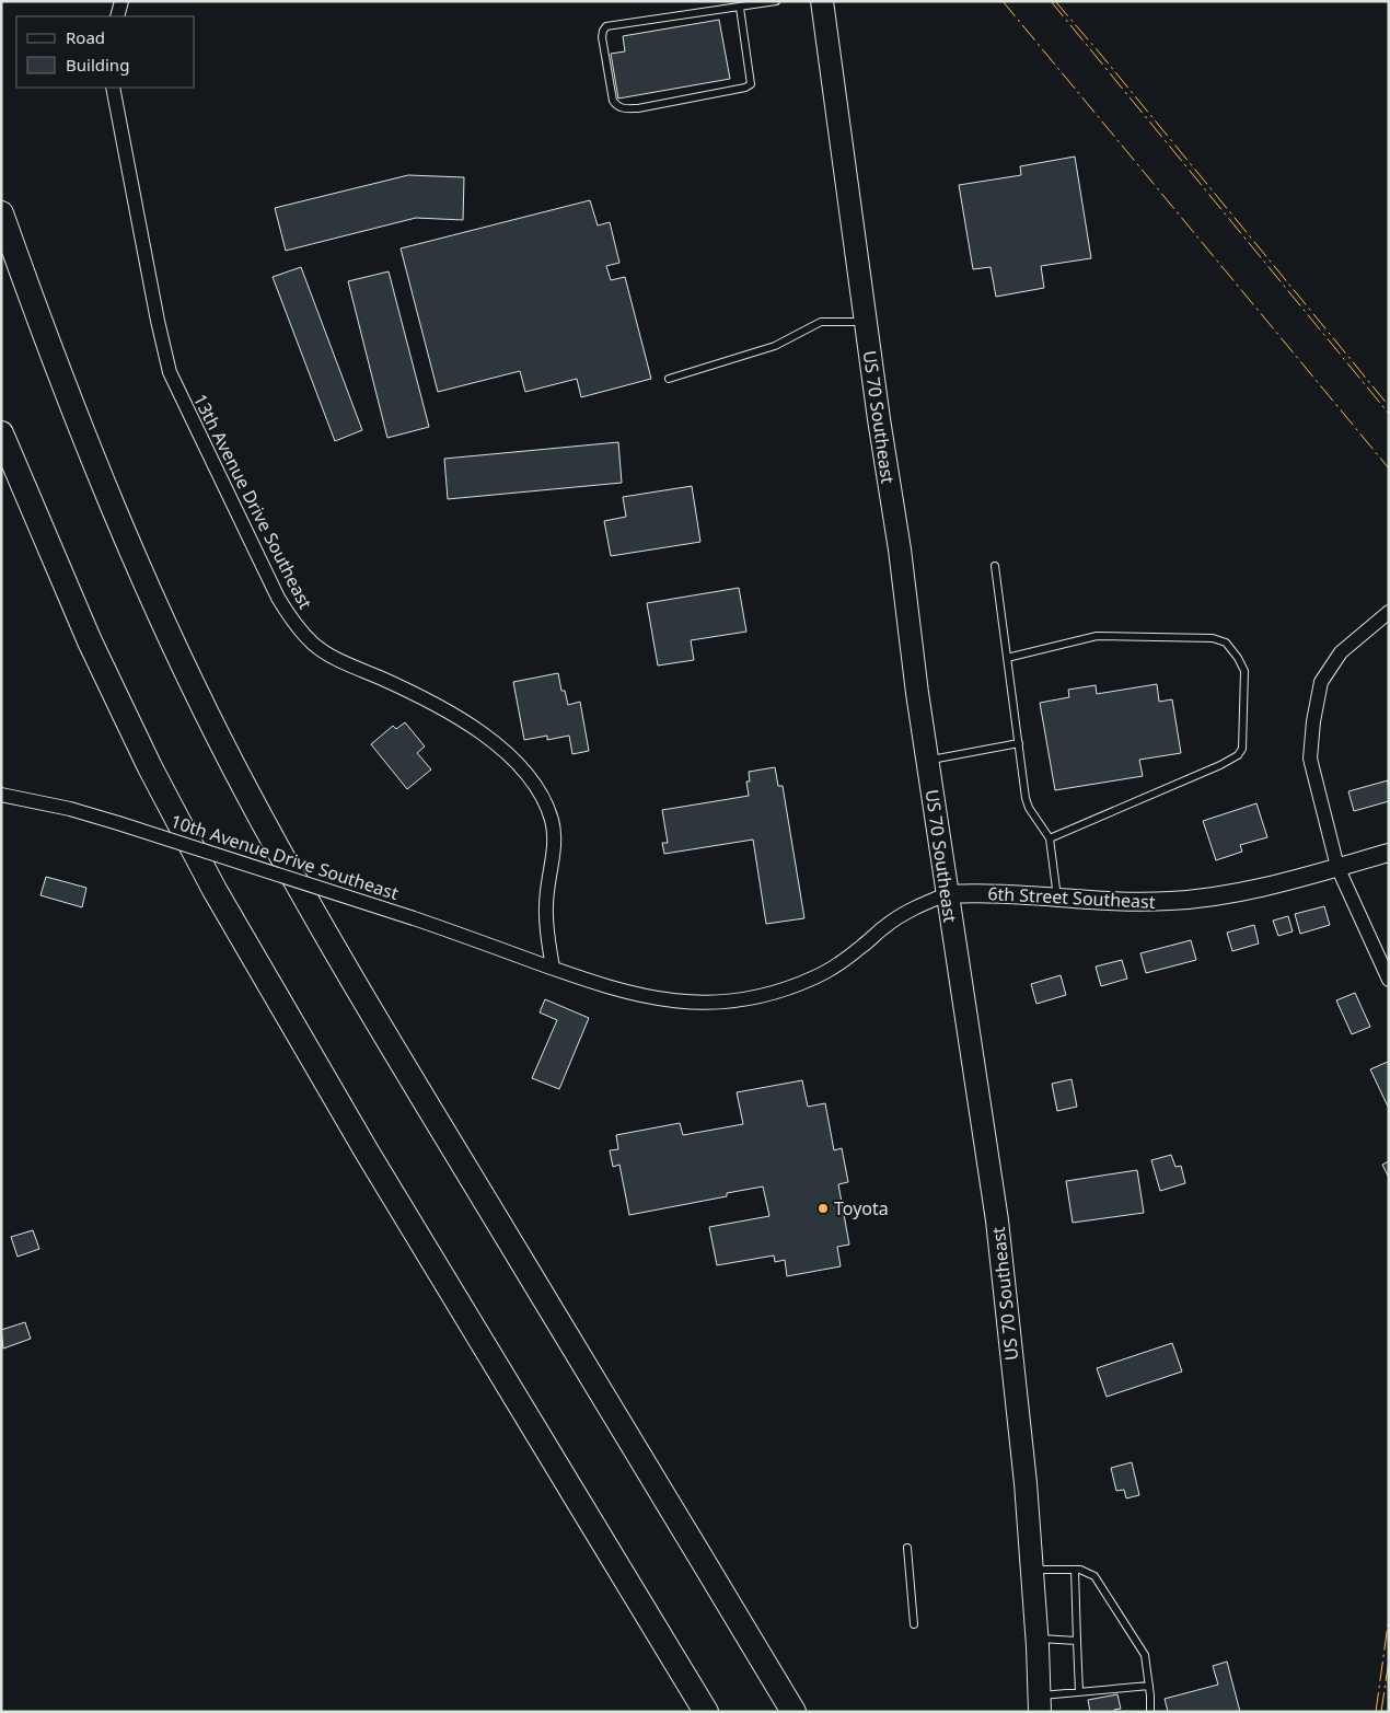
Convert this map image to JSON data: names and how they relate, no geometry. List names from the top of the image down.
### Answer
{
  "streets": {
    "main road": ["US 70 Southeast"],
    "street": ["13th Avenue Drive Southeast", "10th Avenue Drive Southeast", "6th Street Southeast"]
  },
  "crossings": [
    ["US 70 Southeast", "10th Avenue Drive Southeast"],
    ["US 70 Southeast", "6th Street Southeast"],
    ["13th Avenue Drive Southeast", "10th Avenue Drive Southeast"],
    ["10th Avenue Drive Southeast", "6th Street Southeast"]
  ],
  "places": ["Toyota"],
  "legend": ["Road", "Building"]
}
